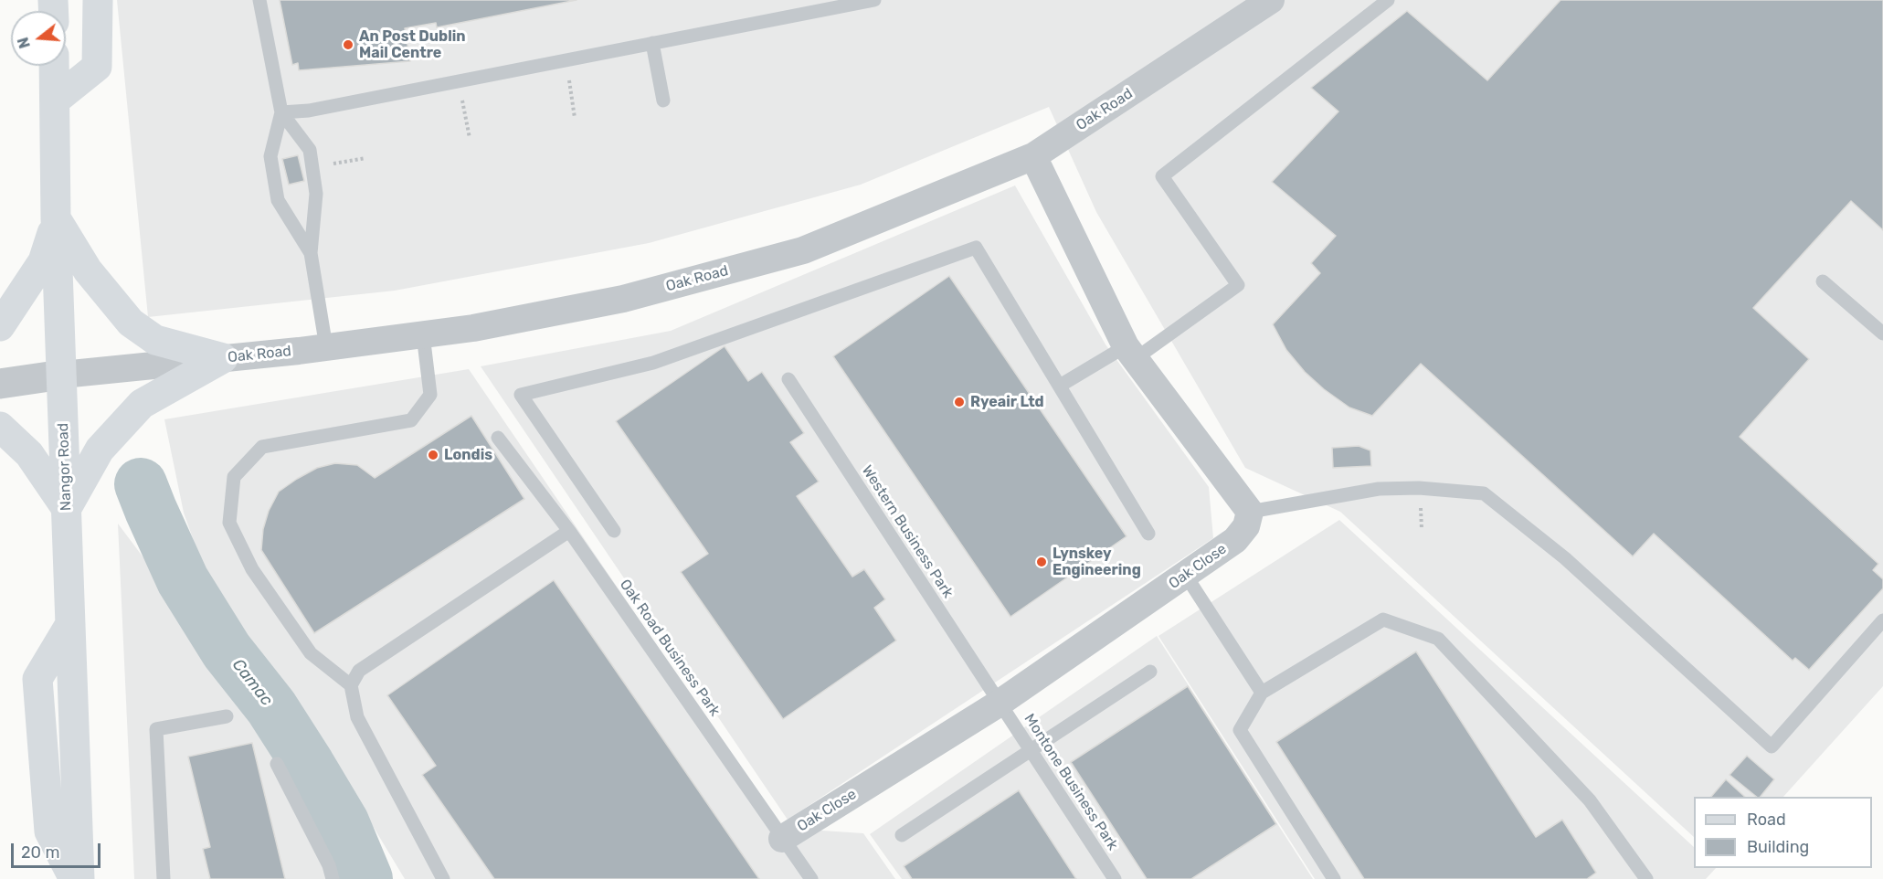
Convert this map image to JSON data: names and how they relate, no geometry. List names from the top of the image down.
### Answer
{
  "streets": {
    "main road": ["Nangor Road"],
    "street": ["Oak Road", "Oak Close"],
    "lane": ["Western Business Park", "Oak Road Business Park", "Montone Business Park"]
  },
  "crossings": [
    ["Oak Road", "Nangor Road"],
    ["Western Business Park", "Oak Close"],
    ["Western Business Park", "Montone Business Park"],
    ["Oak Close", "Oak Road Business Park"],
    ["Oak Close", "Montone Business Park"]
  ],
  "water": ["Camac"],
  "places": [
    "An Post Dublin Mail Centre",
    "Ryeair Ltd",
    "Londis",
    "Lynskey Engineering"
  ],
  "legend": ["Road", "Building"],
  "scale_bar": "20 m",
  "north": "left"
}
